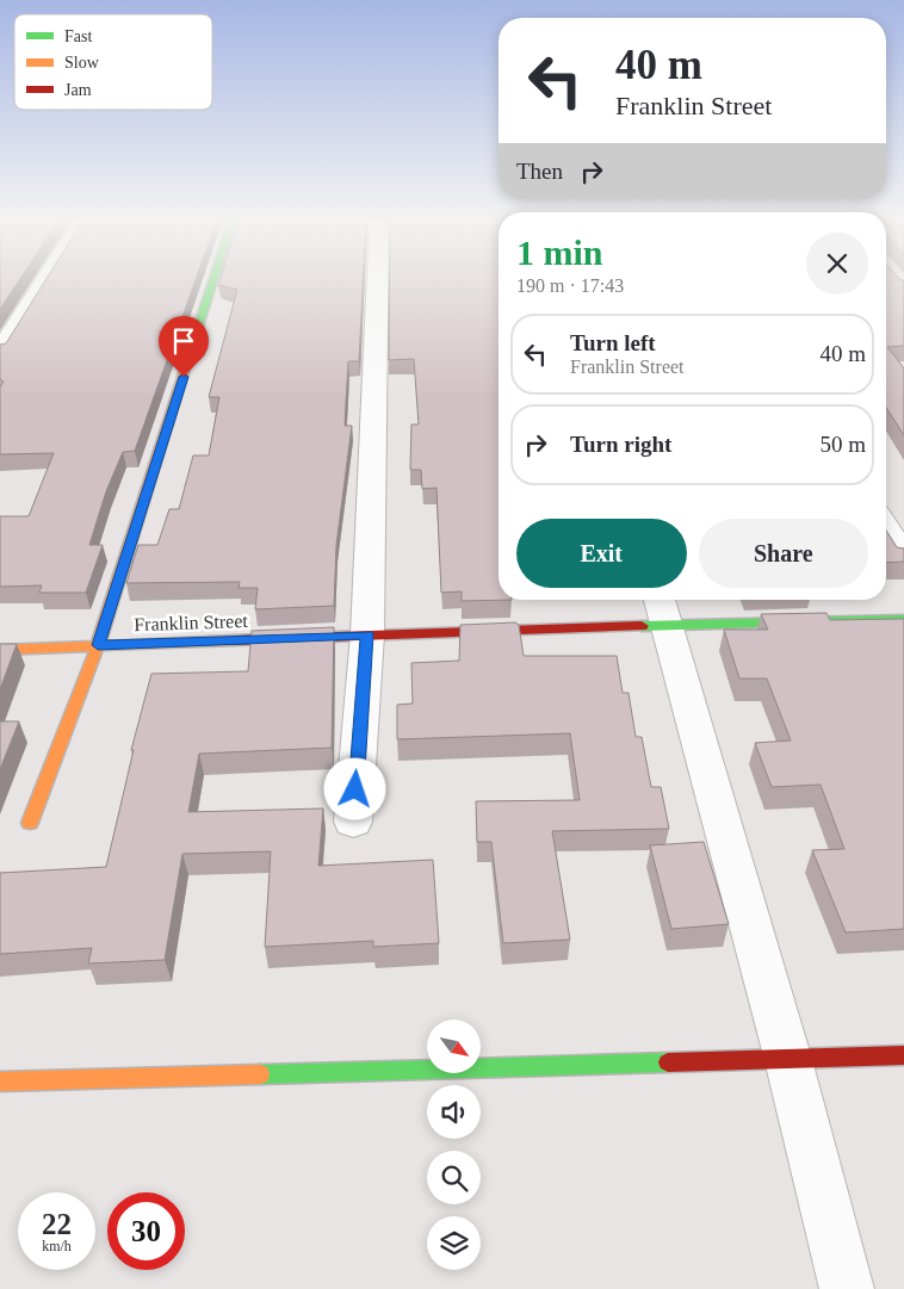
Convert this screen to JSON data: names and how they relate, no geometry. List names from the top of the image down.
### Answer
{
  "streets": {
    "street": ["Franklin Street"]
  },
  "legend": ["Fast", "Slow", "Jam"],
  "north": "bottom right",
  "page": {
    "turn": ["40 m", "Franklin Street"],
    "then": "Then",
    "heading": ["1 min", "190 m · 17:43"],
    "list": [
      {
        "name": "Turn left",
        "note": "Franklin Street",
        "value": "40 m"
      },
      {
        "name": "Turn right",
        "value": "50 m"
      }
    ],
    "buttons": ["Exit", "Share"],
    "speed": "22 km/h",
    "limit": "30"
  }
}
